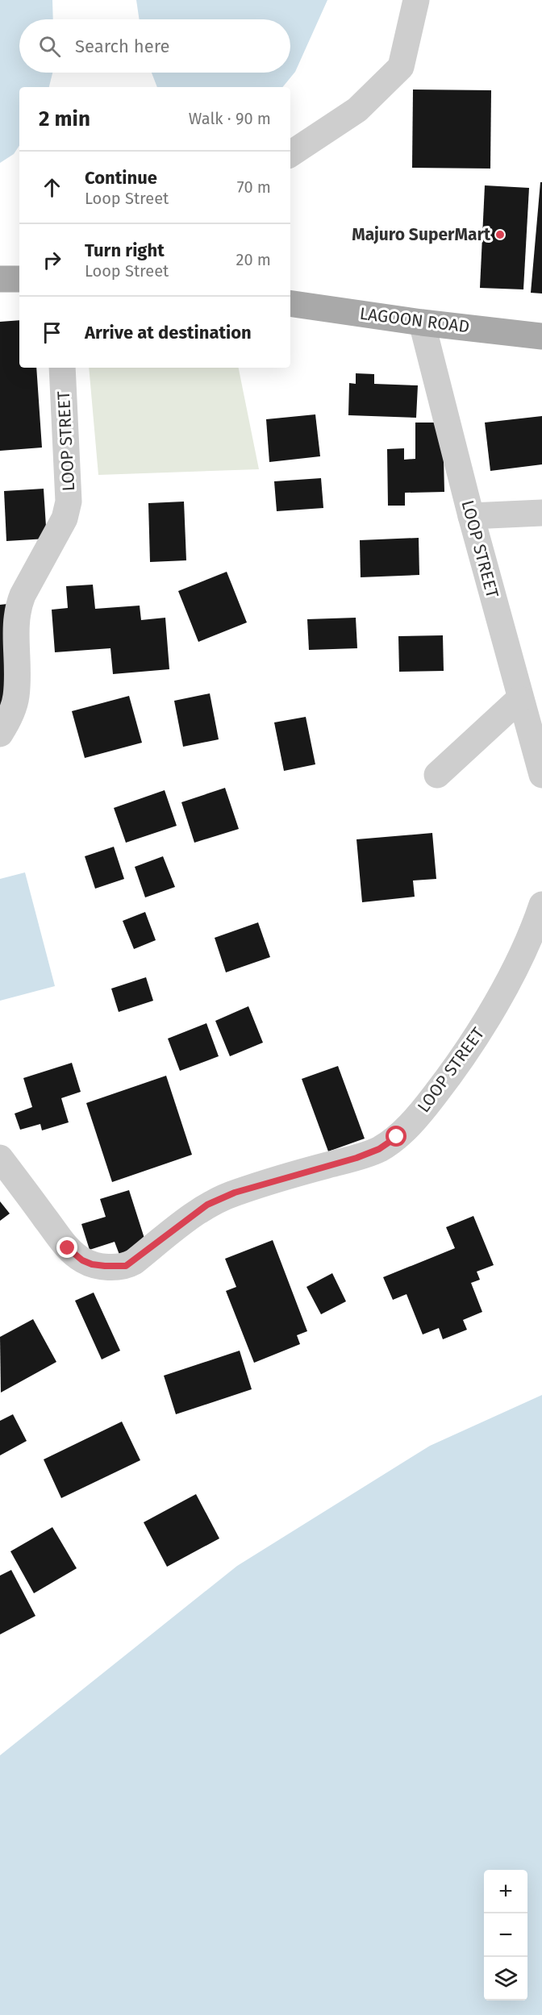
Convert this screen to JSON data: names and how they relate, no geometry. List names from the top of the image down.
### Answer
{
  "streets": {
    "main road": ["LAGOON ROAD"],
    "street": ["LOOP STREET"]
  },
  "crossings": [
    ["LAGOON ROAD", "LOOP STREET"]
  ],
  "places": ["Majuro SuperMart"],
  "page": {
    "search": "Search here",
    "heading": ["2 min", "Walk · 90 m"],
    "list": [
      ["Continue", "Loop Street", "70 m"],
      ["Turn right", "Loop Street", "20 m"],
      "Arrive at destination"
    ],
    "map_buttons": ["+", "−"]
  }
}
